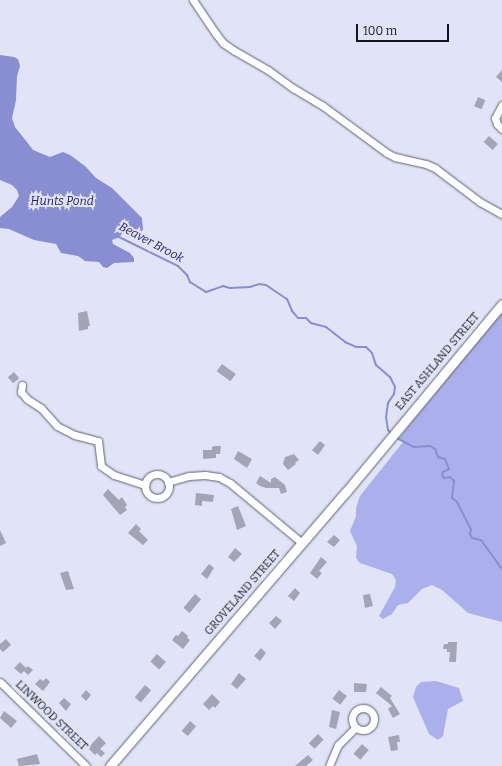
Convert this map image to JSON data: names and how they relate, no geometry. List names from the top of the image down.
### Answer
{
  "streets": {
    "main road": ["EAST ASHLAND STREET", "GROVELAND STREET"],
    "street": ["LINWOOD STREET"]
  },
  "crossings": [
    ["EAST ASHLAND STREET", "GROVELAND STREET"]
  ],
  "water": ["Hunts Pond", "Beaver Brook"],
  "scale_bar": "100 m"
}
